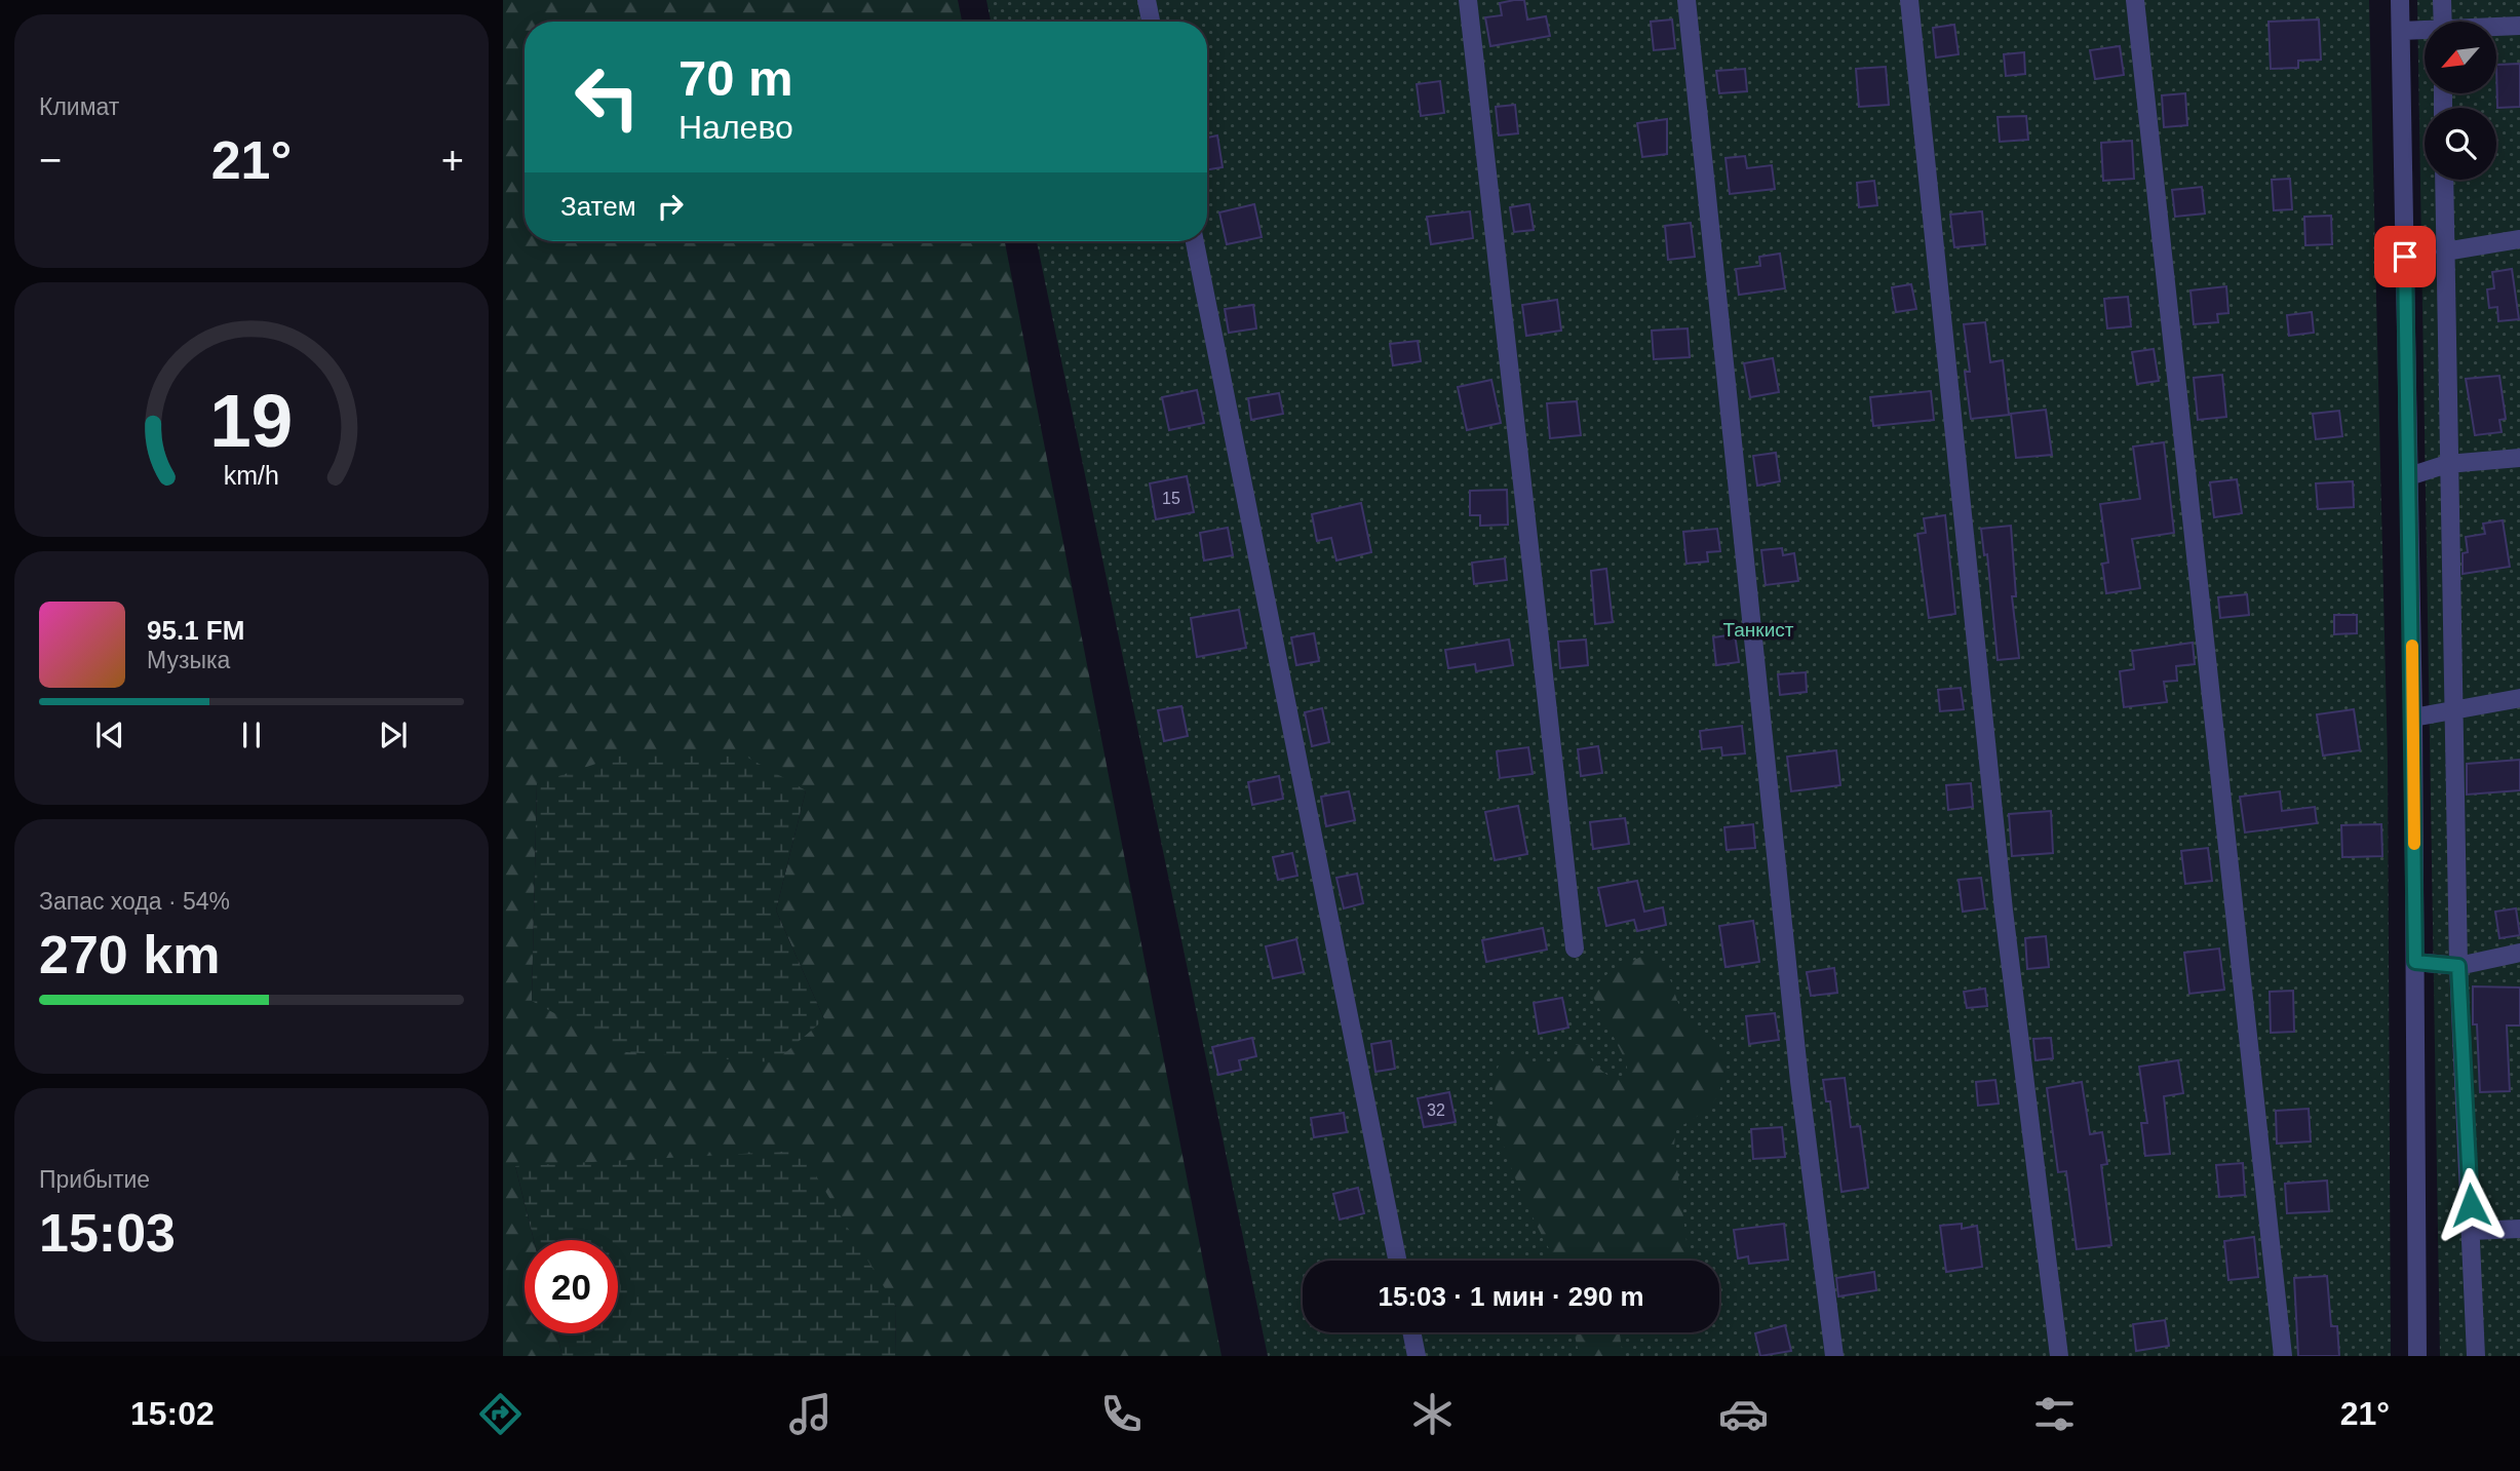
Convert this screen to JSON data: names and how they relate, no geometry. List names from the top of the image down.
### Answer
{
  "parks": ["Танкист"],
  "house_numbers": ["15", "32"],
  "north": "bottom left",
  "page": {
    "tile": [
      "Климат",
      ["Запас хода · 54%", "270 km"],
      ["Прибытие", "15:03"]
    ],
    "turn": ["70 m", "Налево"],
    "heat": ["−", "21°", "+"],
    "then": "Затем",
    "song": ["95.1 FM", "Музыка"],
    "limit": "20",
    "trip": "15:03 · 1 мин · 290 m",
    "tabs": ["15:02", "21°"],
    "gauge": ["19", "km/h"]
  }
}
